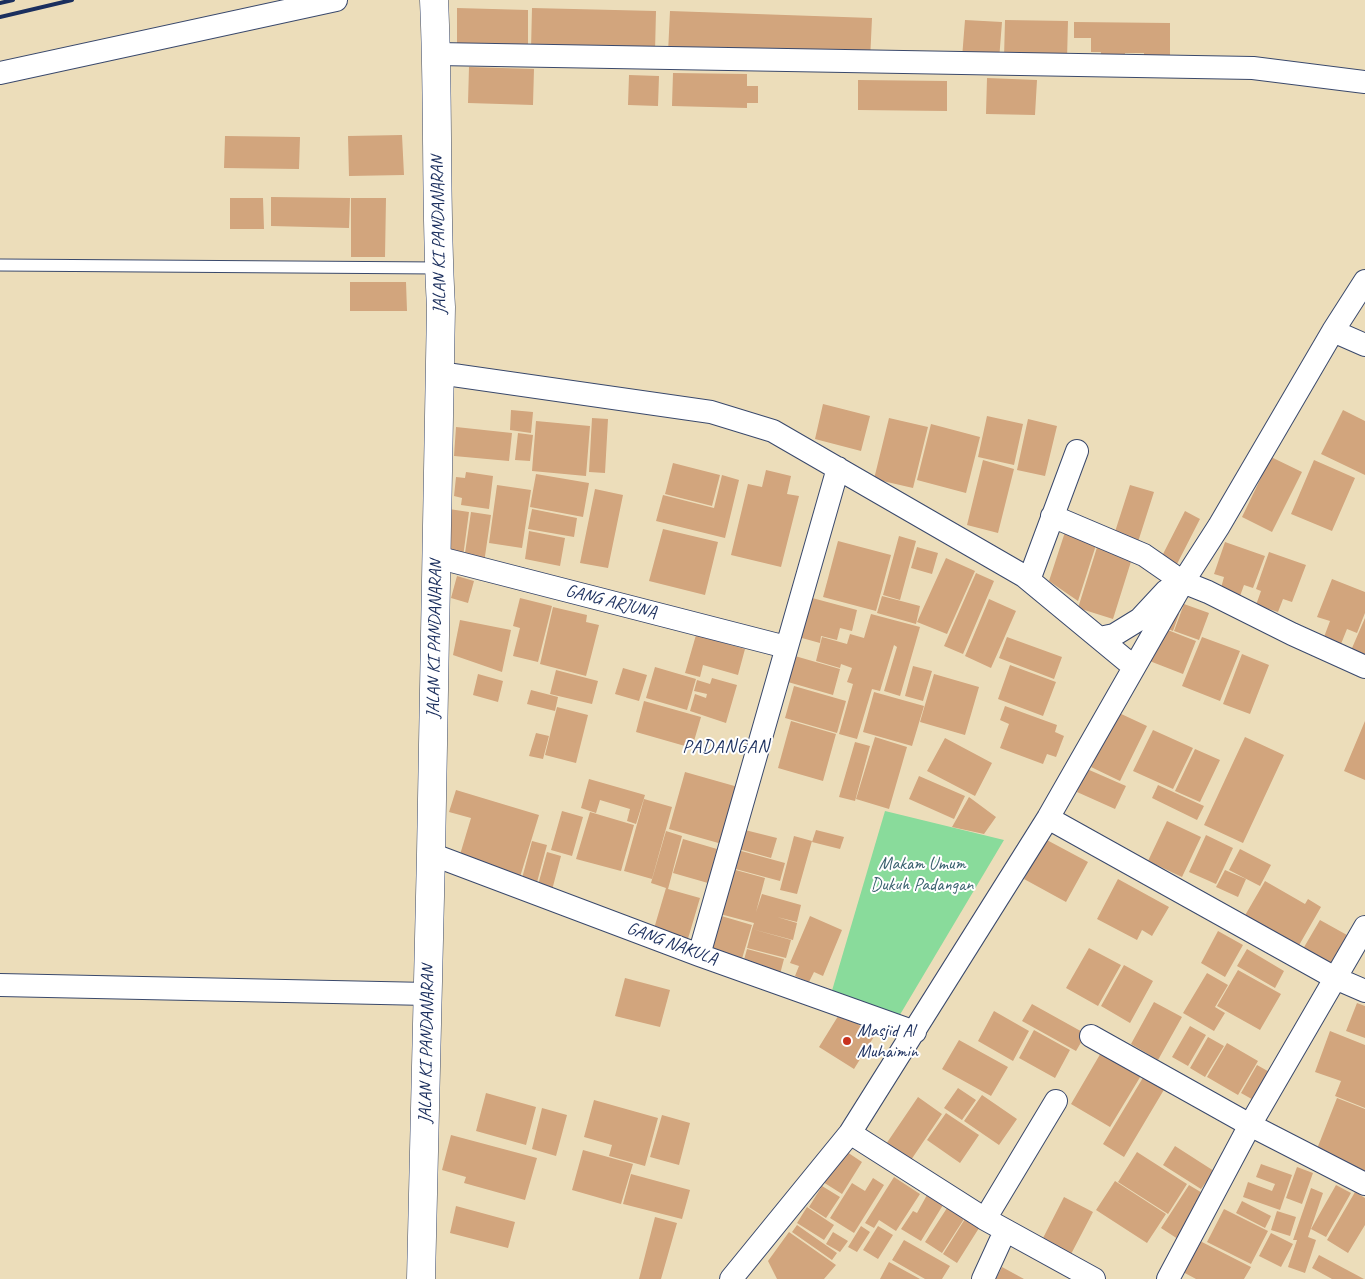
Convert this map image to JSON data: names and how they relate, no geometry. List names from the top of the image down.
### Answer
{
  "streets": {
    "main road": ["JALAN KI PANDANARAN"],
    "street": ["GANG ARJUNA", "GANG NAKULA"]
  },
  "crossings": [
    ["JALAN KI PANDANARAN", "GANG ARJUNA"],
    ["JALAN KI PANDANARAN", "GANG NAKULA"]
  ],
  "districts": ["PADANGAN"],
  "parks": ["Makam Umum Dukuh Padangan"],
  "places": ["Masjid Al Muhaimin"]
}
